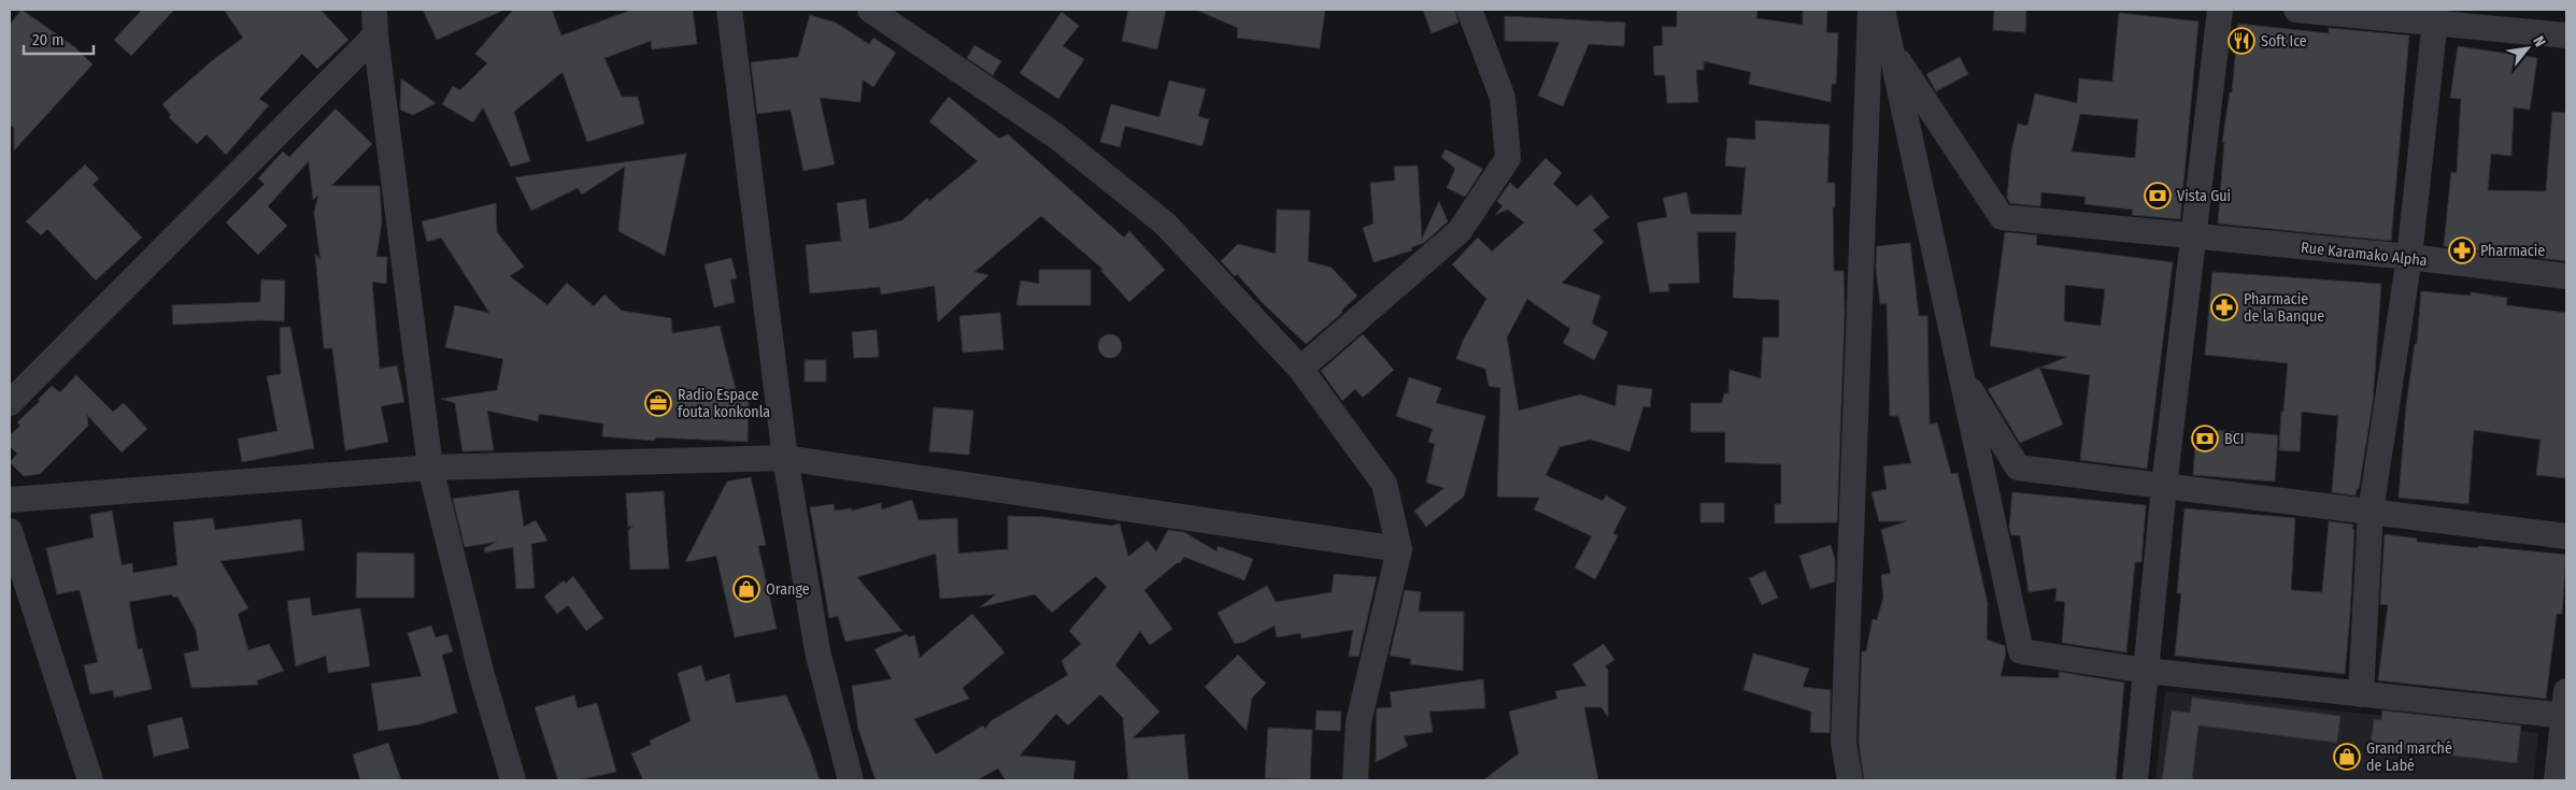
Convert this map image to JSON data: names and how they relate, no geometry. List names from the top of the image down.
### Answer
{
  "streets": {
    "street": ["Rue Karamako Alpha"]
  },
  "places": {
    "restaurant": ["Soft Ice"],
    "bank": ["Vista Gui", "BCI"],
    "pharmacy": ["Pharmacie", "Pharmacie de la Banque"],
    "office": ["Radio Espace fouta konkonla"],
    "shop": ["Orange", "Grand marché de Labé"]
  },
  "scale_bar": "20 m",
  "north": "top right"
}
